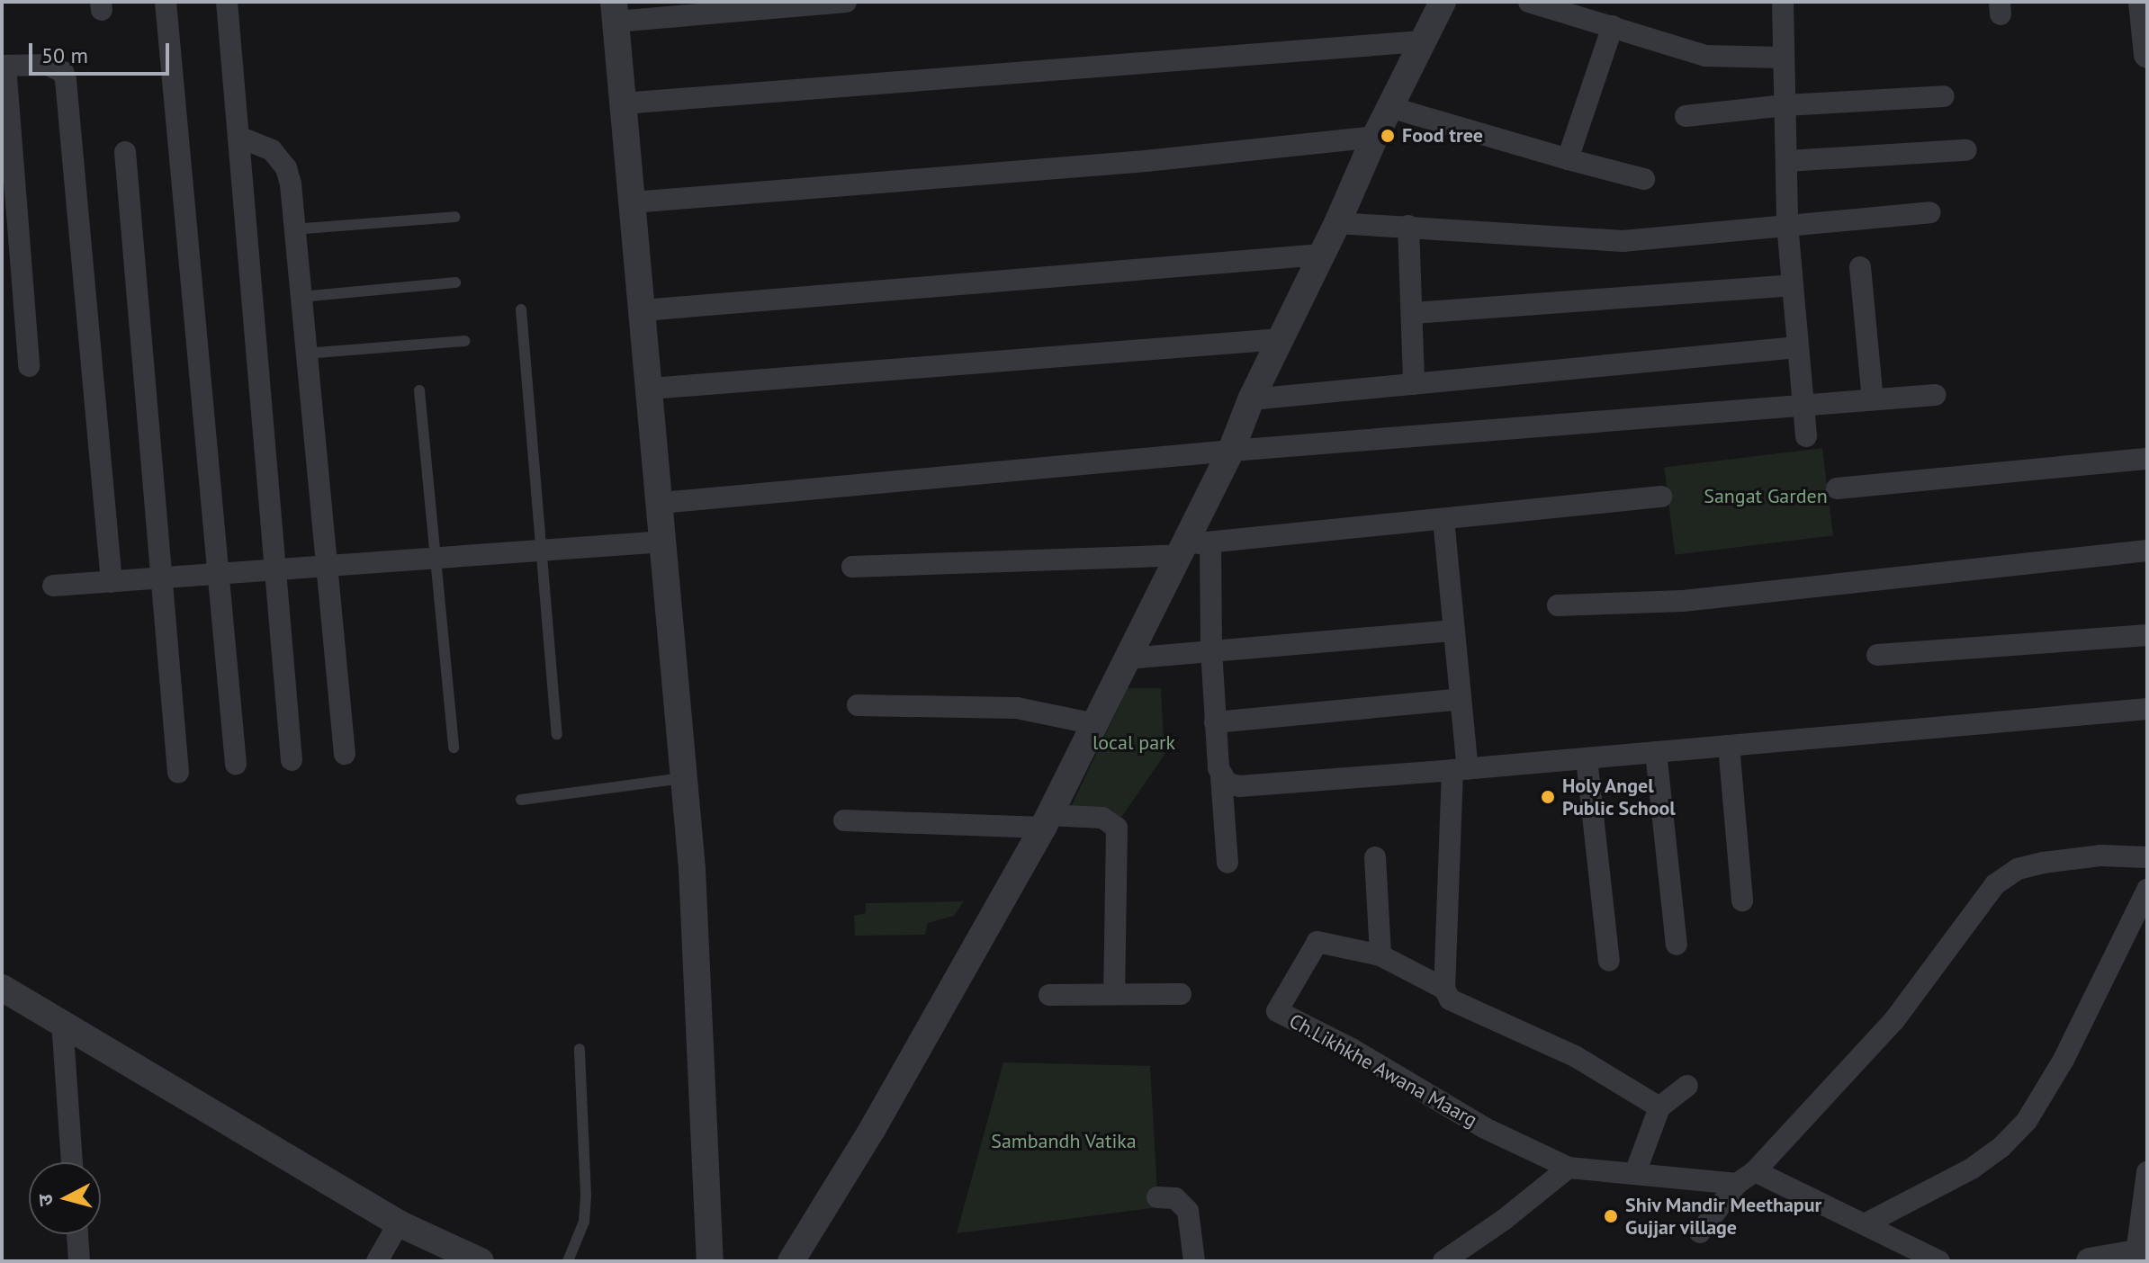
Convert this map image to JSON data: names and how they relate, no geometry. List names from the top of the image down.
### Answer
{
  "streets": {
    "street": ["Ch.Likhkhe Awana Maarg"]
  },
  "parks": ["Sangat Garden", "local park", "Sambandh Vatika"],
  "places": ["Food tree", "Holy Angel Public School", "Shiv Mandir Meethapur Gujjar village"],
  "scale_bar": "50 m",
  "north": "left"
}
